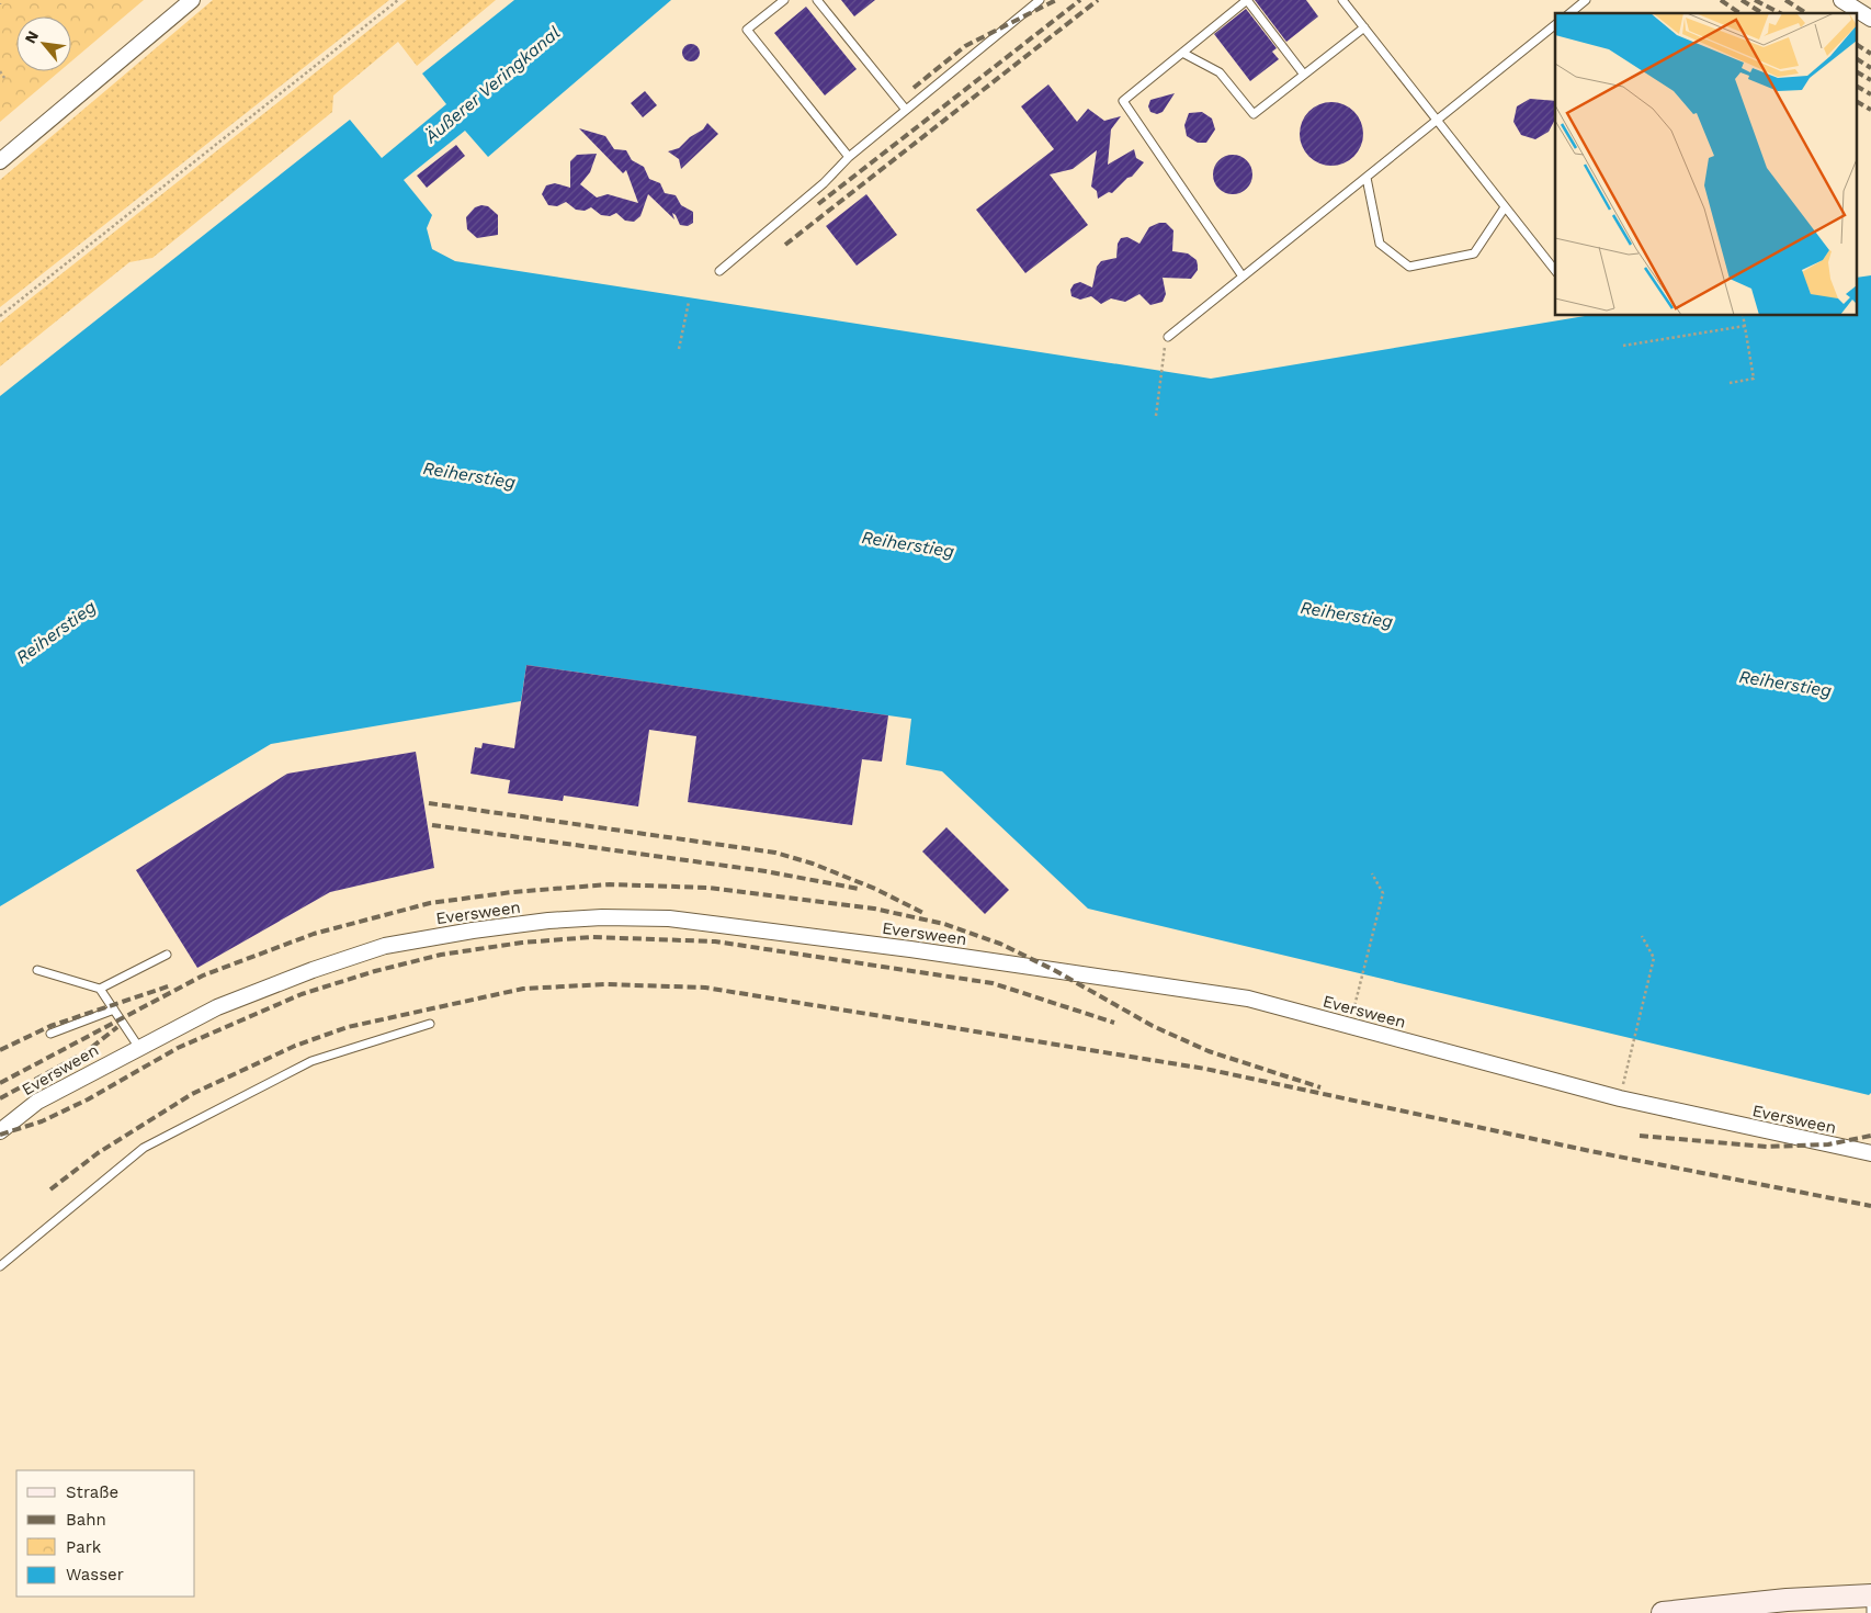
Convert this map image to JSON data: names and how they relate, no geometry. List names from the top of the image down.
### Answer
{
  "streets": {
    "street": ["Eversween"]
  },
  "water": ["Äußerer Veringkanal", "Reiherstieg"],
  "legend": [
    "Straße",
    "Bahn",
    "Park",
    "Wasser"
  ],
  "north": "top left"
}
